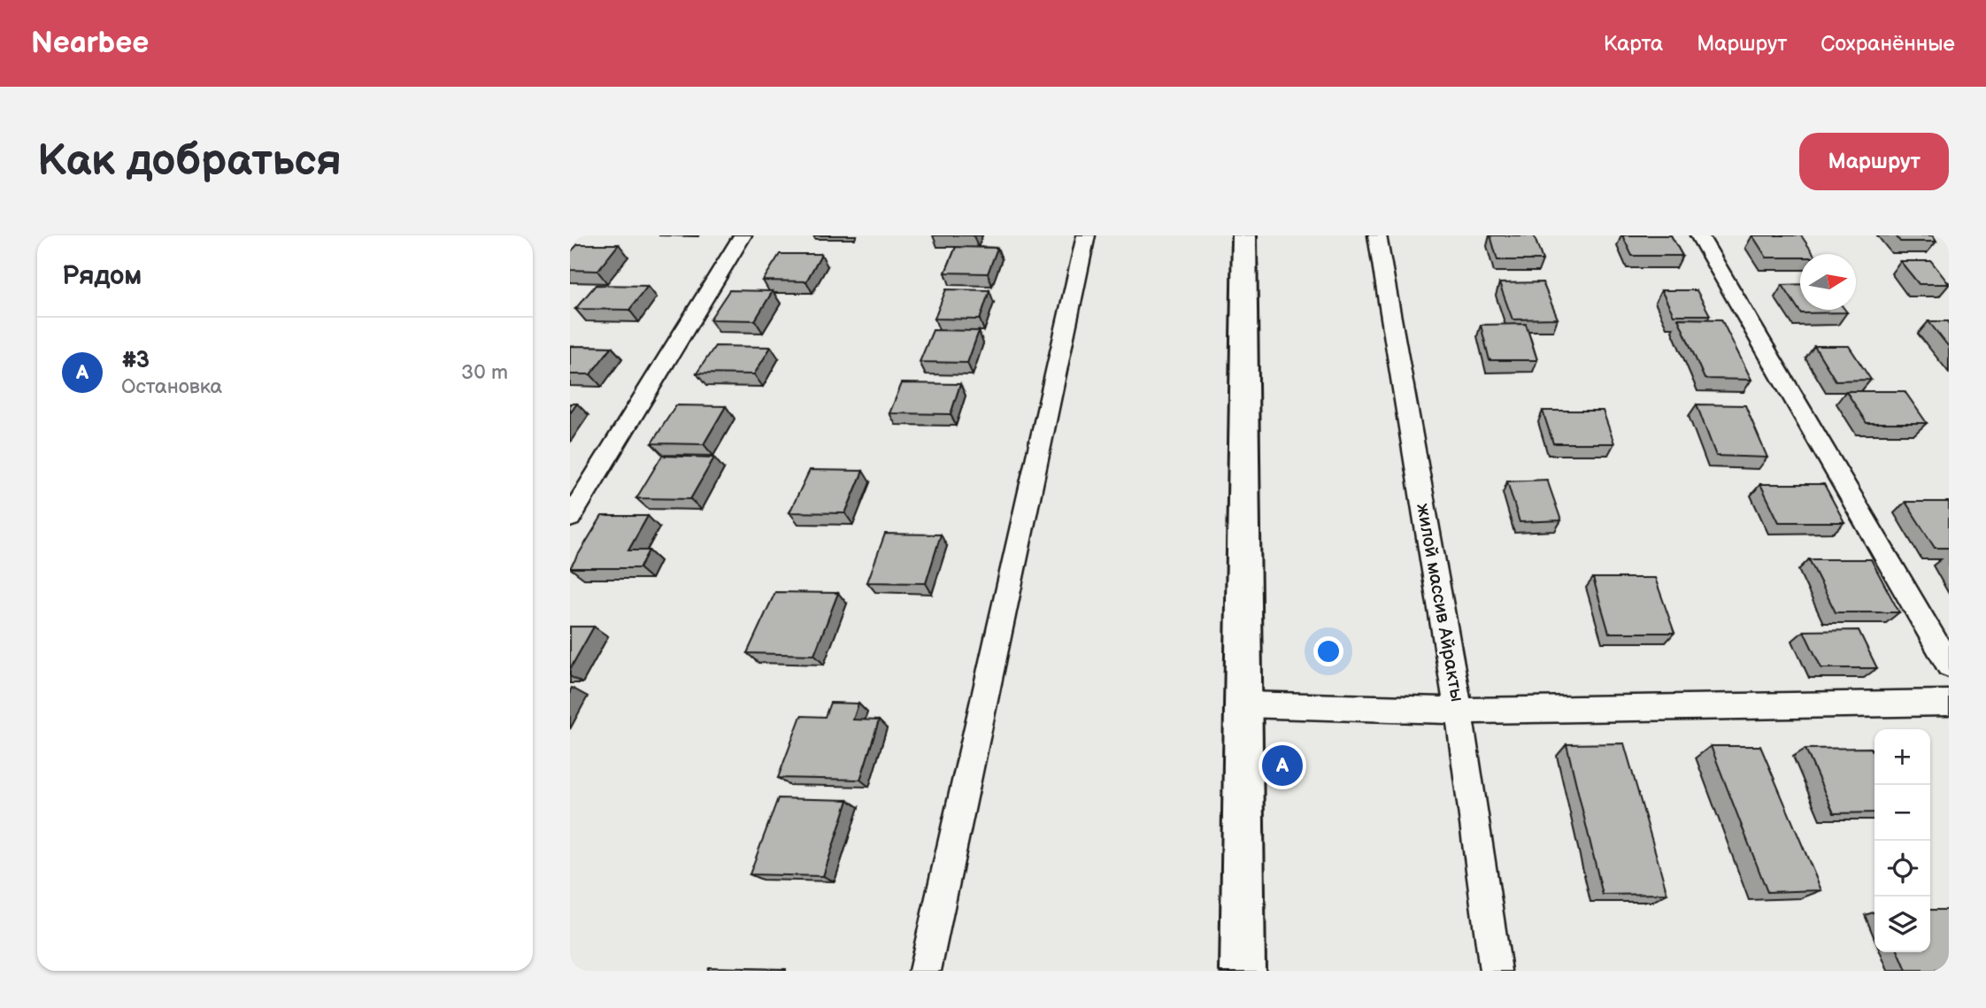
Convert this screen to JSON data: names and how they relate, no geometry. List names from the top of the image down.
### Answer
{
  "streets": {
    "street": ["жилой массив Айракты"]
  },
  "north": "right",
  "page": {
    "header": "Nearbee",
    "nav": ["Карта", "Маршрут", "Сохранённые"],
    "buttons": "Маршрут",
    "title": "Как добраться",
    "heading": "Рядом",
    "list": [
      {
        "mark": "A",
        "name": "#3",
        "note": "Остановка",
        "value": "30 m"
      }
    ],
    "map_buttons": ["+", "−"],
    "pins": "A"
  }
}
